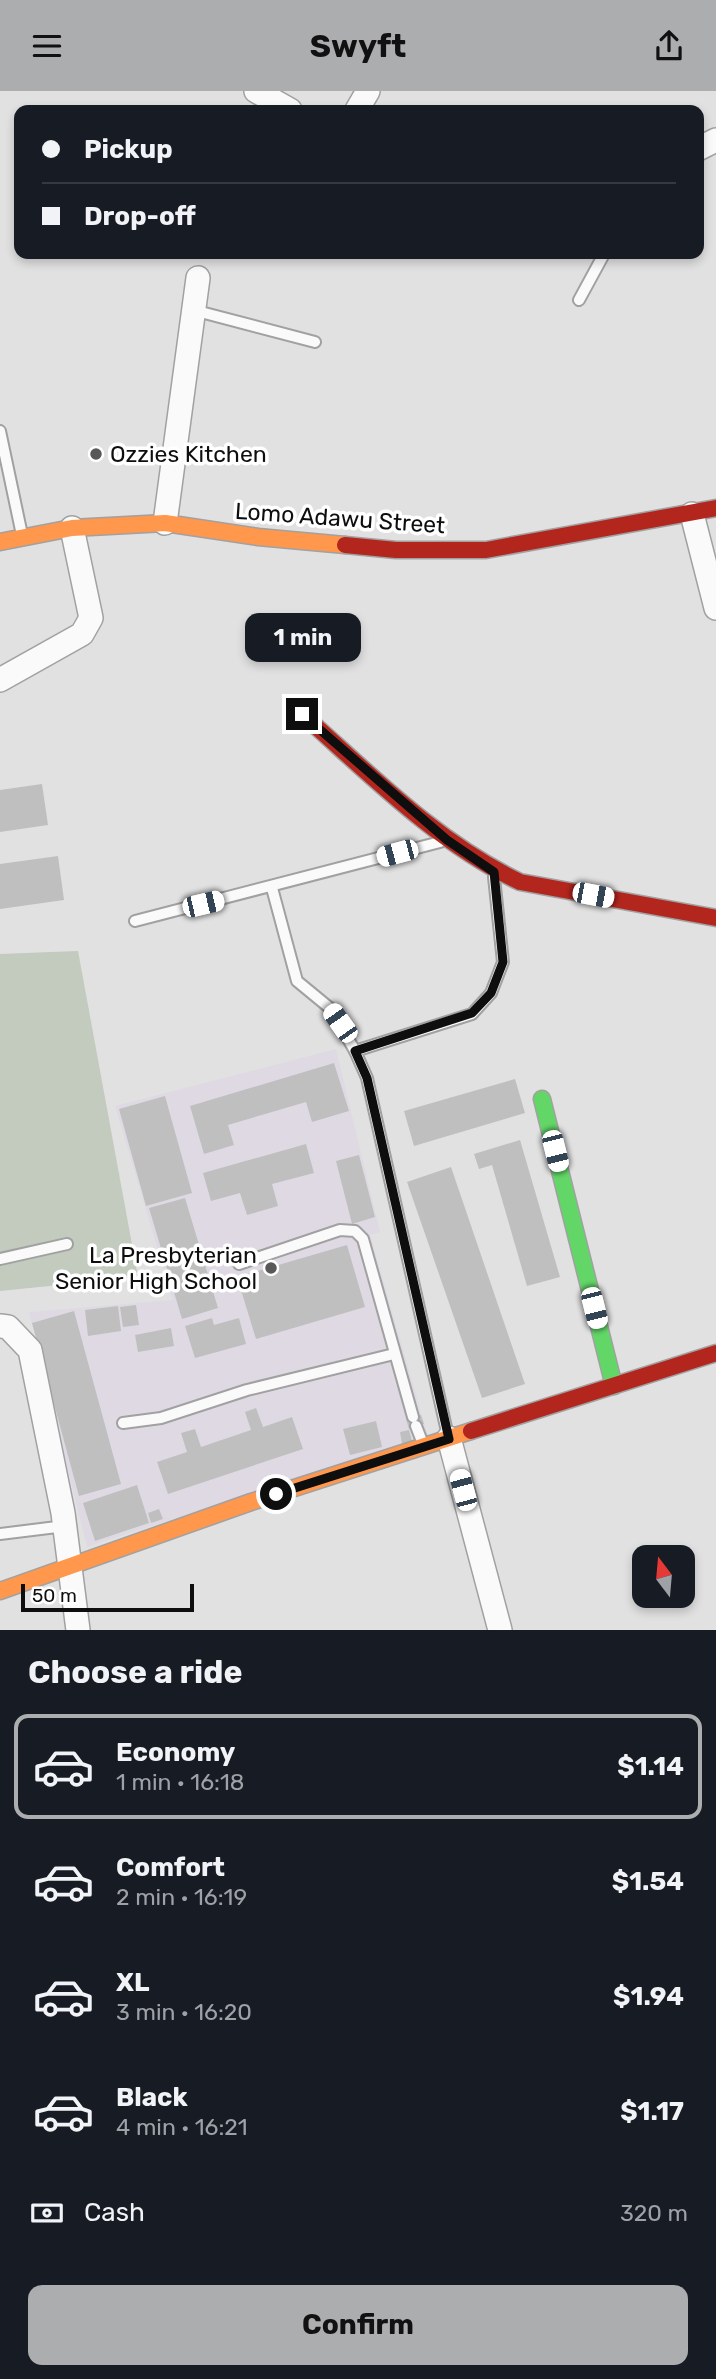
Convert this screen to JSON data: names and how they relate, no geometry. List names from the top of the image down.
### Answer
{
  "streets": {
    "street": ["Lomo Adawu Street"]
  },
  "places": ["Ozzies Kitchen", "La Presbyterian Senior High School"],
  "scale_bar": "50 m",
  "north": "top",
  "page": {
    "header": "Swyft",
    "banner": ["Pickup", "Drop-off"],
    "bubble": "1 min",
    "scale": "50 m",
    "heading": "Choose a ride",
    "list": [
      {
        "name": "Economy",
        "note": "1 min · 16:18",
        "value": "$1.14"
      },
      {
        "name": "Comfort",
        "note": "2 min · 16:19",
        "value": "$1.54"
      },
      {
        "name": "XL",
        "note": "3 min · 16:20",
        "value": "$1.94"
      },
      {
        "name": "Black",
        "note": "4 min · 16:21",
        "value": "$1.17"
      }
    ],
    "pay": ["Cash", "320 m"],
    "buttons": "Confirm"
  }
}
